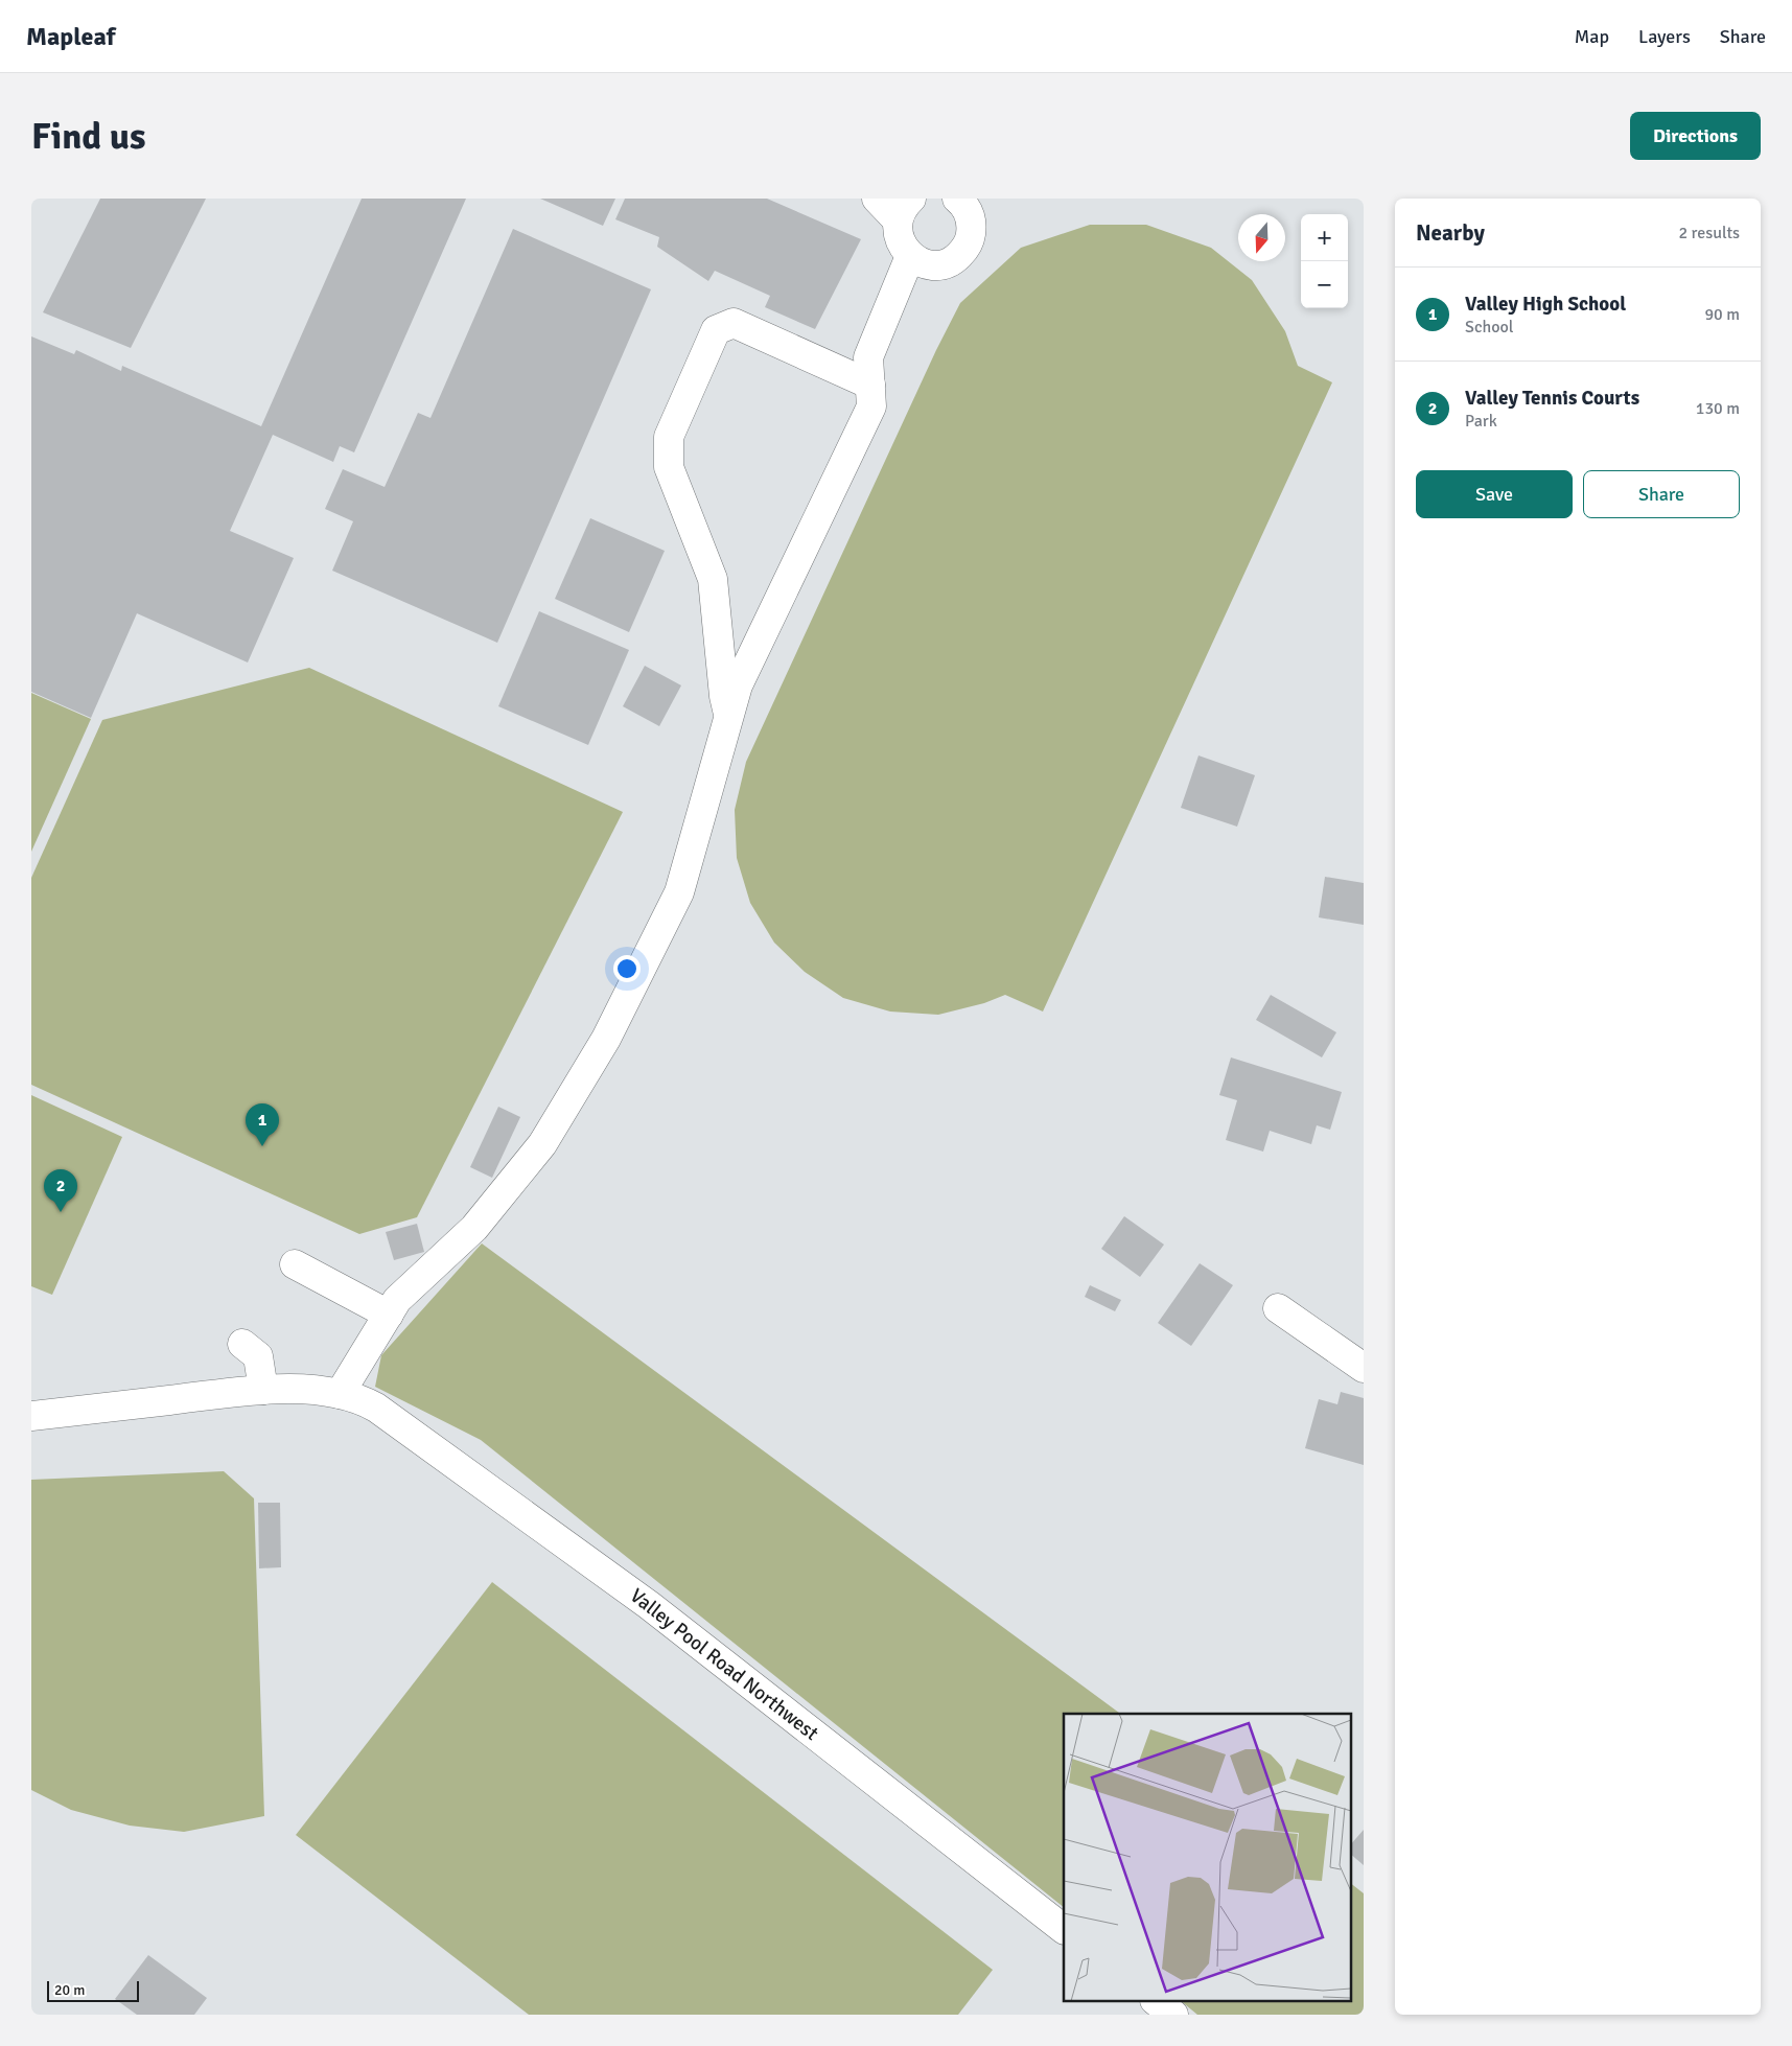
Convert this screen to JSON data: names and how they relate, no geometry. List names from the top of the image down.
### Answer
{
  "streets": {
    "street": ["Valley Pool Road Northwest"]
  },
  "scale_bar": "20 m",
  "north": "bottom",
  "page": {
    "header": "Mapleaf",
    "nav": ["Map", "Layers", "Share"],
    "buttons": [
      "Directions",
      ["Save", "Share"]
    ],
    "title": "Find us",
    "heading": ["Nearby", "2 results"],
    "map_buttons": ["+", "−"],
    "list": [
      {
        "mark": "1",
        "name": "Valley High School",
        "note": "School",
        "value": "90 m"
      },
      {
        "mark": "2",
        "name": "Valley Tennis Courts",
        "note": "Park",
        "value": "130 m"
      }
    ],
    "pins": ["1", "2"],
    "scale": "20 m"
  }
}
